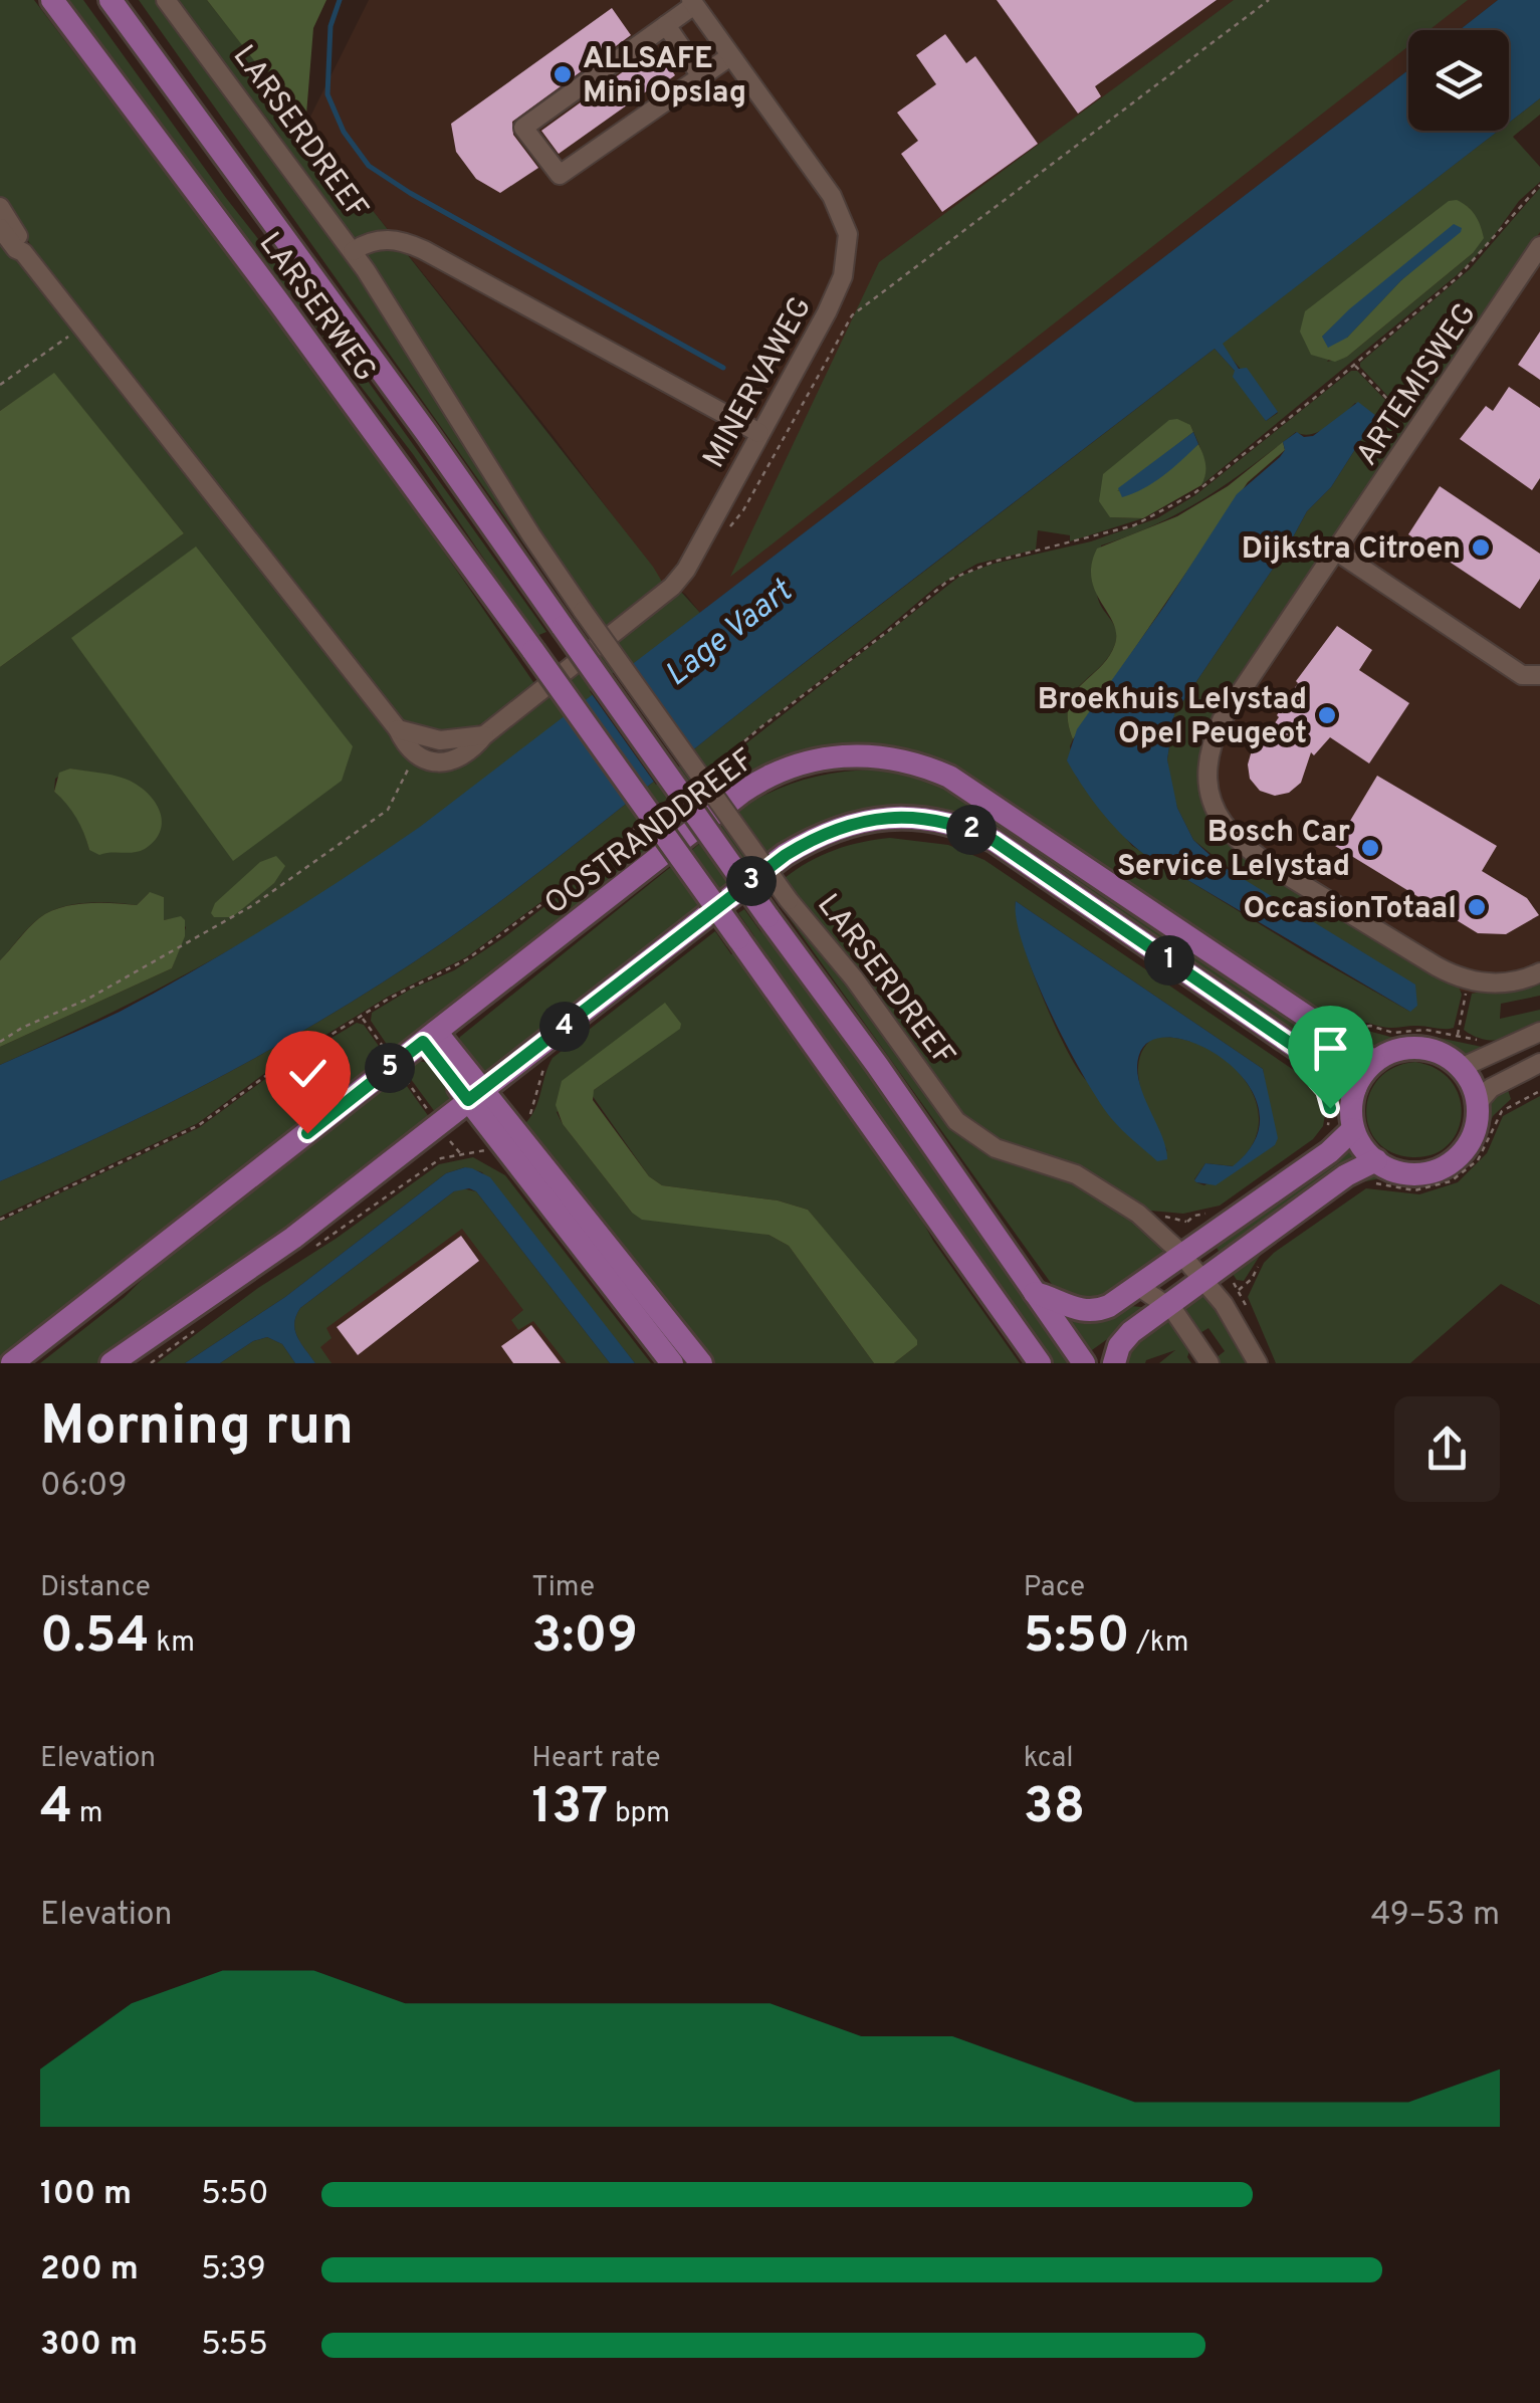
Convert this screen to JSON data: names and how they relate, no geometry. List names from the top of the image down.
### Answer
{
  "streets": {
    "main road": ["LARSERDREEF", "LARSERWEG", "OOSTRANDDREEF"],
    "street": ["MINERVAWEG", "ARTEMISWEG"]
  },
  "crossings": [
    ["LARSERDREEF", "LARSERWEG"],
    ["LARSERDREEF", "MINERVAWEG"]
  ],
  "water": ["Lage Vaart"],
  "places": [
    "ALLSAFE Mini Opslag",
    "Dijkstra Citroen",
    "Broekhuis Lelystad Opel Peugeot",
    "Bosch Car Service Lelystad",
    "OccasionTotaal"
  ],
  "page": {
    "pins": [
      "2",
      "3",
      "1",
      "4",
      "5"
    ],
    "heading": ["Morning run", "06:09"],
    "stats": [
      ["Distance", "0.54 km"],
      ["Time", "3:09"],
      ["Pace", "5:50 /km"],
      ["Elevation", "4 m"],
      ["Heart rate", "137 bpm"],
      ["kcal", "38"]
    ],
    "chart": ["Elevation", "49–53 m"],
    "list": [
      {
        "name": "100 m",
        "note": "5:50"
      },
      {
        "name": "200 m",
        "note": "5:39"
      },
      {
        "name": "300 m",
        "note": "5:55"
      }
    ]
  }
}
